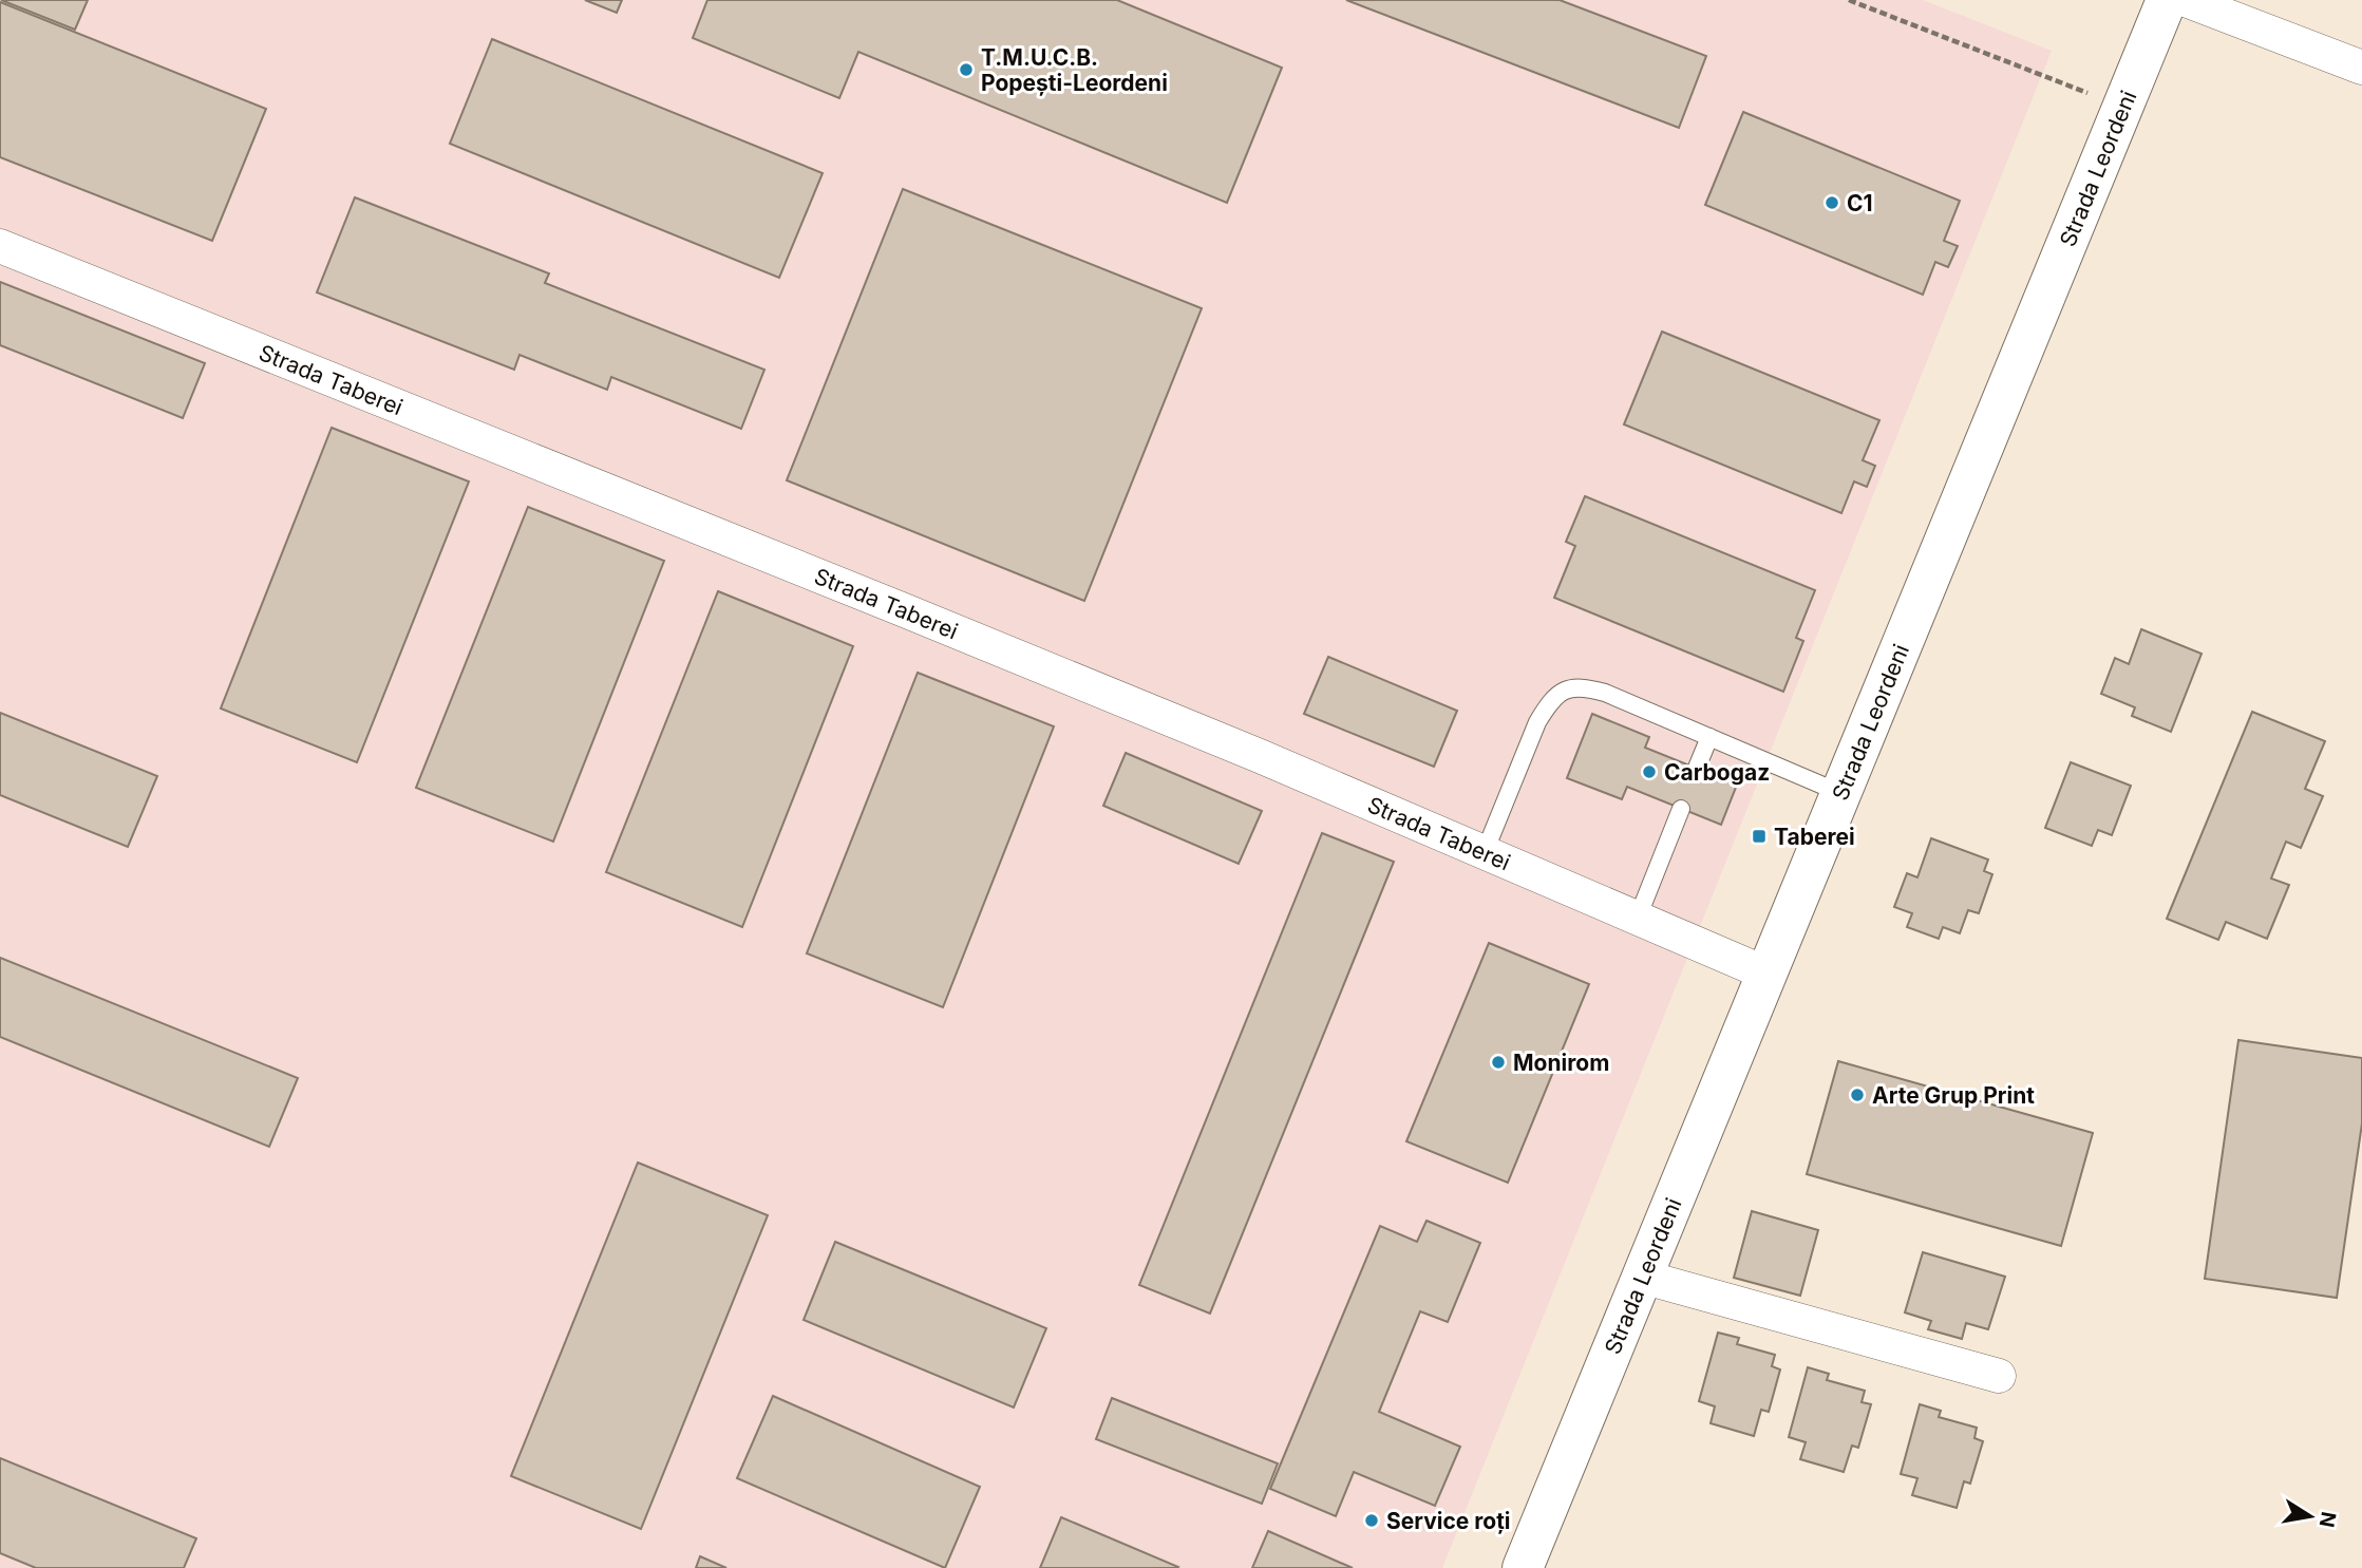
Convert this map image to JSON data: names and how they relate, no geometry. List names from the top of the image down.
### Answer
{
  "streets": {
    "main road": ["Strada Leordeni"],
    "street": ["Strada Taberei"]
  },
  "crossings": [
    ["Strada Leordeni", "Strada Taberei"]
  ],
  "places": {
    "other": [
      "T.M.U.C.B. Popești-Leordeni",
      "C1",
      "Carbogaz",
      "Monirom",
      "Arte Grup Print",
      "Service roți"
    ],
    "transit": ["Taberei"]
  },
  "north": "right"
}
